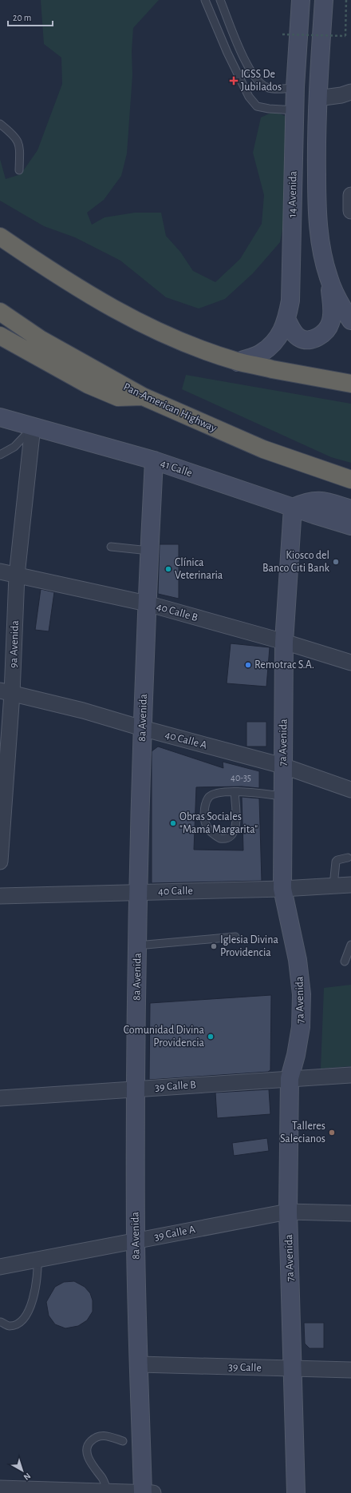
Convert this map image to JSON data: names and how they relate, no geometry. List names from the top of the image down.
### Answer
{
  "streets": {
    "highway": ["Pan-American Highway"],
    "main road": [
      "14 Avenida",
      "41 Calle",
      "8a Avenida",
      "7a Avenida"
    ],
    "street": [
      "40 Calle B",
      "9a Avenida",
      "40 Calle A",
      "40 Calle",
      "39 Calle B",
      "39 Calle A",
      "39 Calle"
    ]
  },
  "crossings": [
    ["41 Calle", "9a Avenida"],
    ["41 Calle", "8a Avenida"],
    ["41 Calle", "7a Avenida"],
    ["40 Calle B", "9a Avenida"],
    ["40 Calle B", "8a Avenida"],
    ["40 Calle B", "7a Avenida"],
    ["9a Avenida", "40 Calle A"],
    ["8a Avenida", "40 Calle A"],
    ["8a Avenida", "40 Calle"],
    ["8a Avenida", "39 Calle B"],
    ["8a Avenida", "39 Calle A"],
    ["8a Avenida", "39 Calle"],
    ["40 Calle A", "7a Avenida"],
    ["7a Avenida", "40 Calle"],
    ["7a Avenida", "39 Calle B"],
    ["7a Avenida", "39 Calle A"],
    ["7a Avenida", "39 Calle"]
  ],
  "places": {
    "health": ["IGSS De Jubilados"],
    "other": [
      "Kiosco del Banco Citi Bank",
      "Clínica Veterinaria",
      "Remotrac S.A.",
      "Obras Sociales \"Mamá Margarita\"",
      "Iglesia Divina Providencia",
      "Comunidad Divina Providencia",
      "Talleres Salecianos"
    ]
  },
  "house_numbers": ["40-35"],
  "scale_bar": "20 m",
  "north": "bottom right"
}
